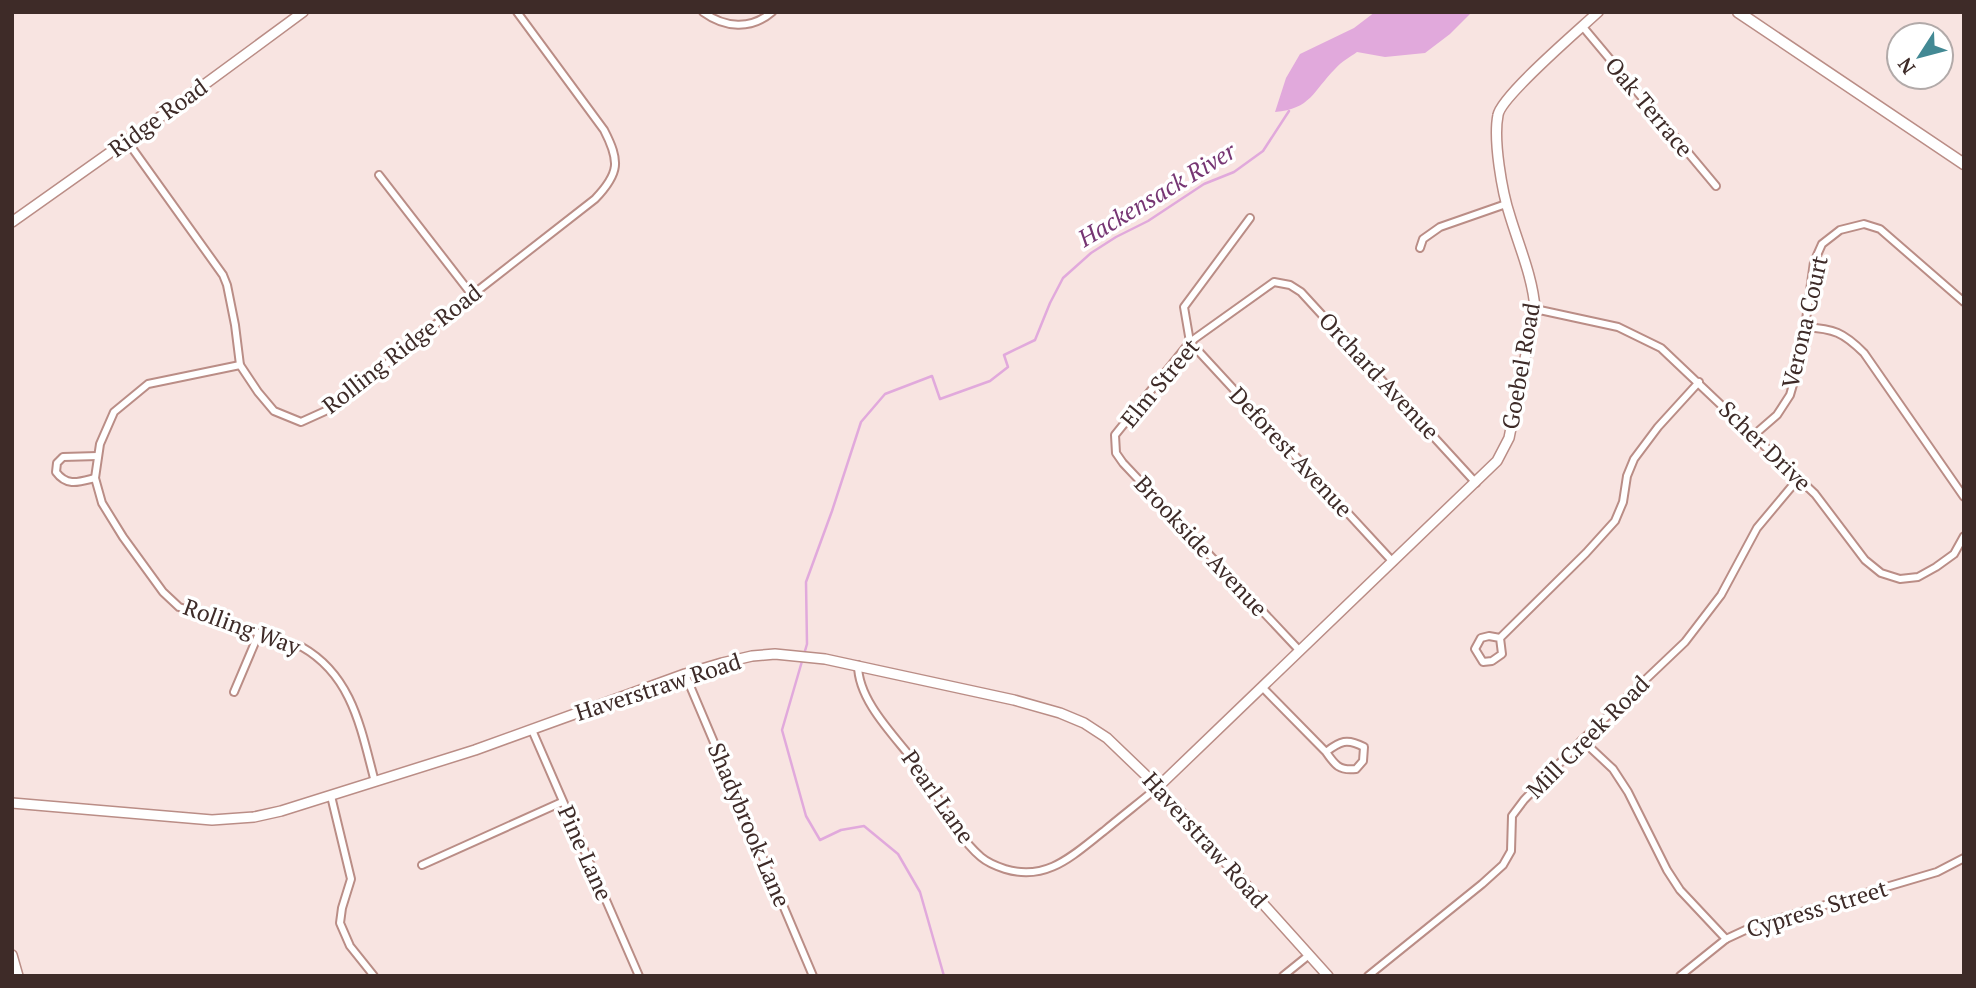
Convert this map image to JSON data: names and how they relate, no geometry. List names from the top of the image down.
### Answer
{
  "streets": {
    "street": [
      "Oak Terrace",
      "Ridge Road",
      "Verona Court",
      "Rolling Ridge Road",
      "Goebel Road",
      "Orchard Avenue",
      "Elm Street",
      "Scher Drive",
      "Deforest Avenue",
      "Brookside Avenue",
      "Rolling Way",
      "Haverstraw Road",
      "Mill Creek Road",
      "Pearl Lane",
      "Shadybrook Lane",
      "Pine Lane",
      "Cypress Street"
    ]
  },
  "crossings": [
    ["Oak Terrace", "Goebel Road"],
    ["Ridge Road", "Rolling Ridge Road"],
    ["Verona Court", "Scher Drive"],
    ["Rolling Ridge Road", "Rolling Way"],
    ["Goebel Road", "Orchard Avenue"],
    ["Goebel Road", "Scher Drive"],
    ["Goebel Road", "Deforest Avenue"],
    ["Goebel Road", "Brookside Avenue"],
    ["Goebel Road", "Haverstraw Road"],
    ["Goebel Road", "Pearl Lane"],
    ["Orchard Avenue", "Elm Street"],
    ["Elm Street", "Deforest Avenue"],
    ["Elm Street", "Brookside Avenue"],
    ["Scher Drive", "Mill Creek Road"],
    ["Rolling Way", "Haverstraw Road"],
    ["Haverstraw Road", "Pearl Lane"],
    ["Haverstraw Road", "Shadybrook Lane"],
    ["Haverstraw Road", "Pine Lane"]
  ],
  "water": ["Hackensack River"],
  "north": "bottom left"
}
